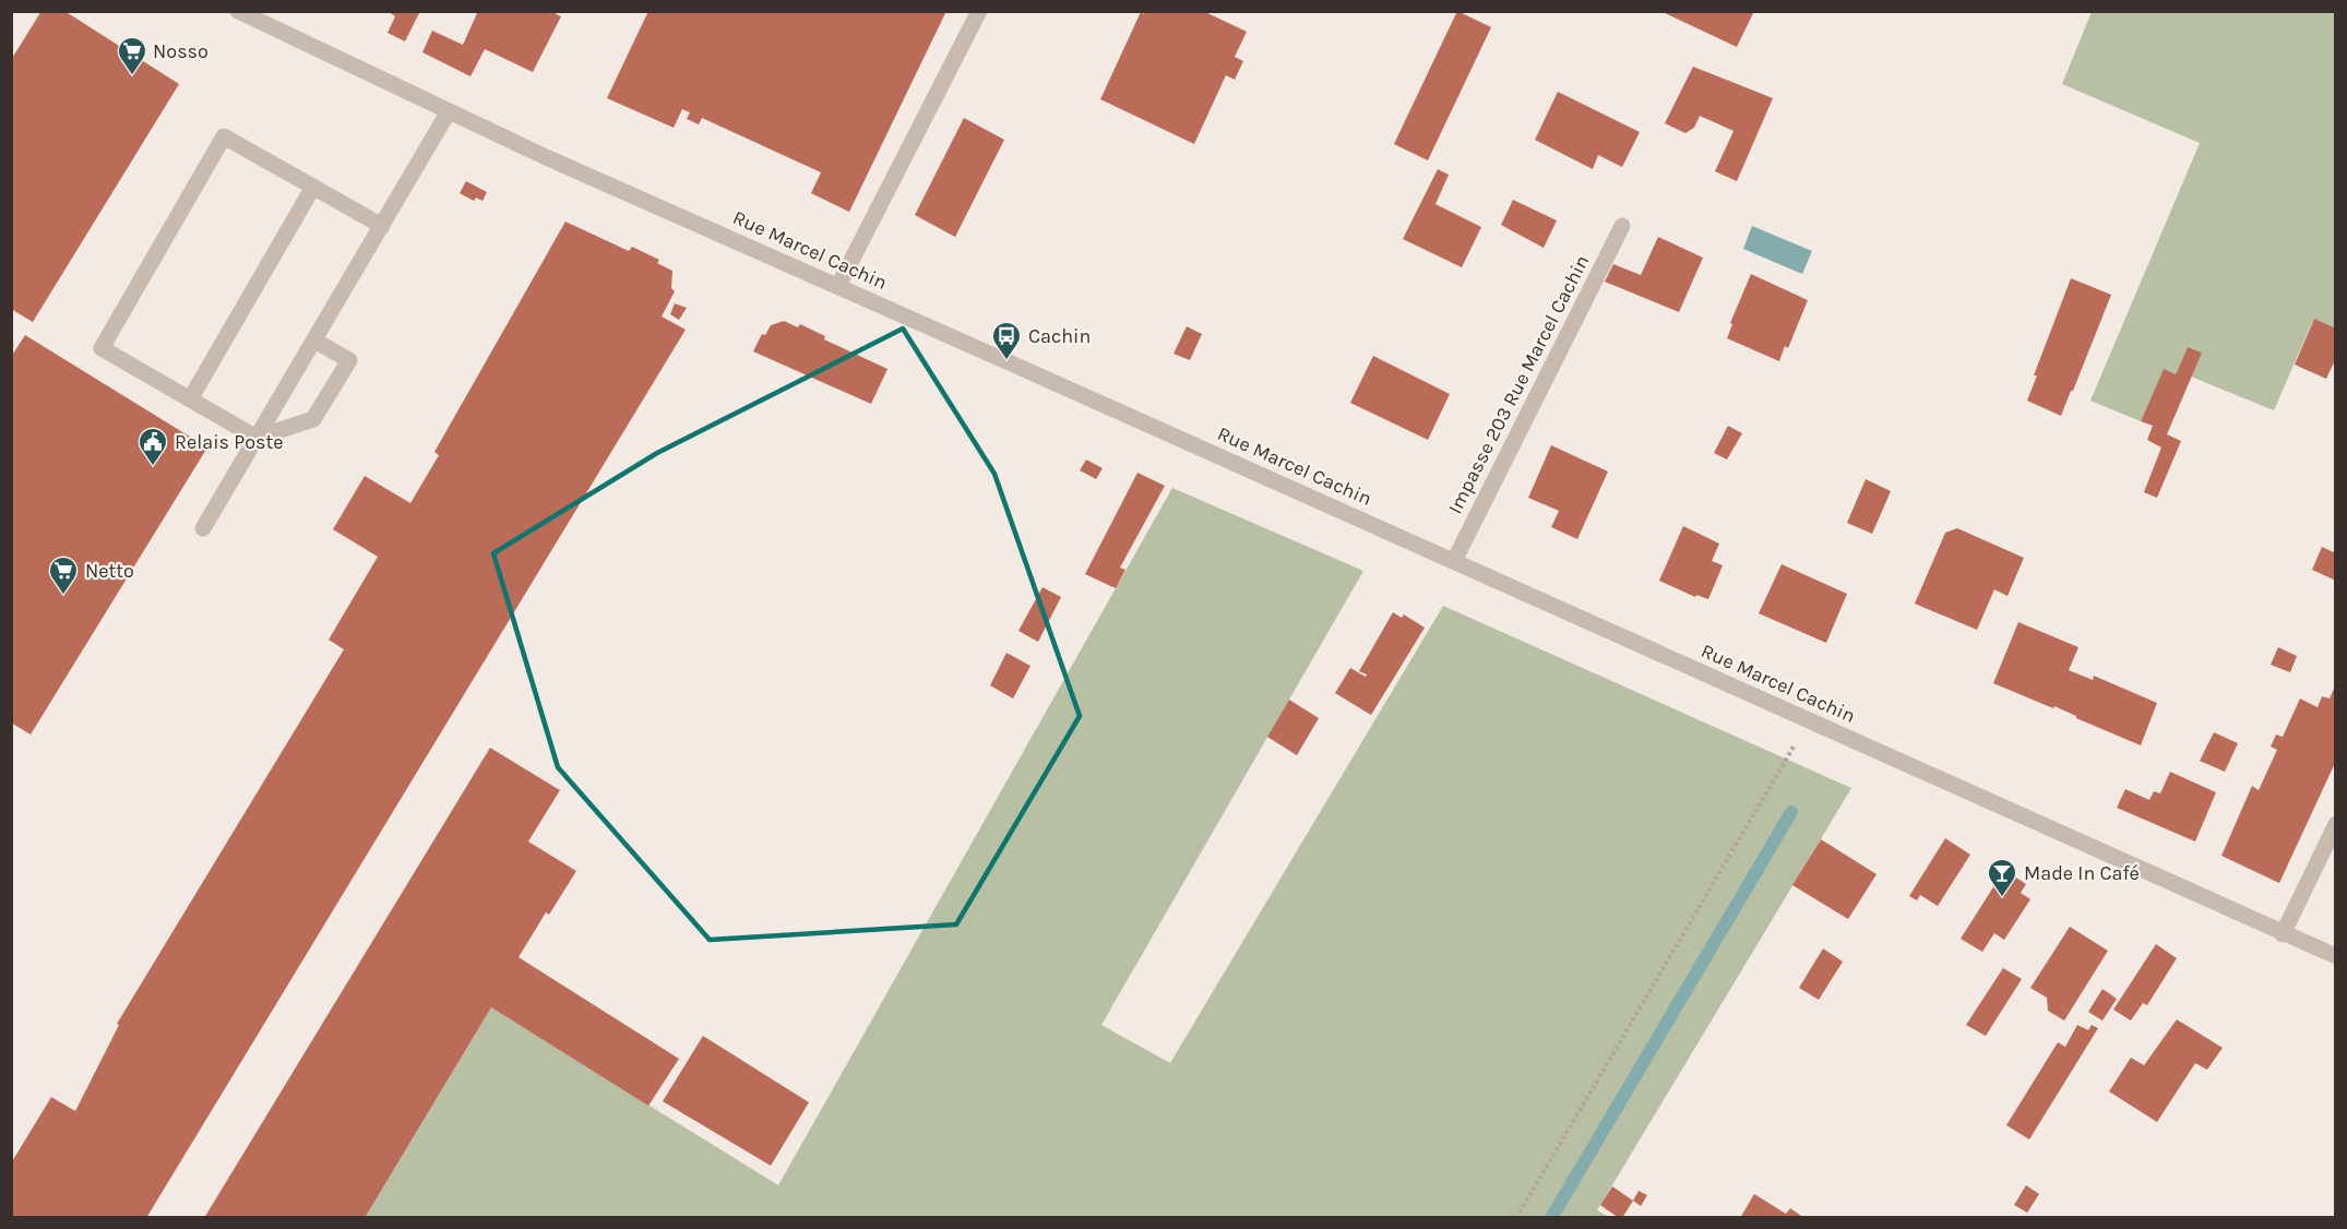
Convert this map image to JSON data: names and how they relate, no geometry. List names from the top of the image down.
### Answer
{
  "streets": {
    "street": ["Rue Marcel Cachin", "Impasse 203 Rue Marcel Cachin"]
  },
  "crossings": [
    ["Rue Marcel Cachin", "Impasse 203 Rue Marcel Cachin"]
  ],
  "places": {
    "supermarket": ["Nosso", "Netto"],
    "bus stop": ["Cachin"],
    "public building": ["Relais Poste"],
    "bar": ["Made In Café"]
  }
}
